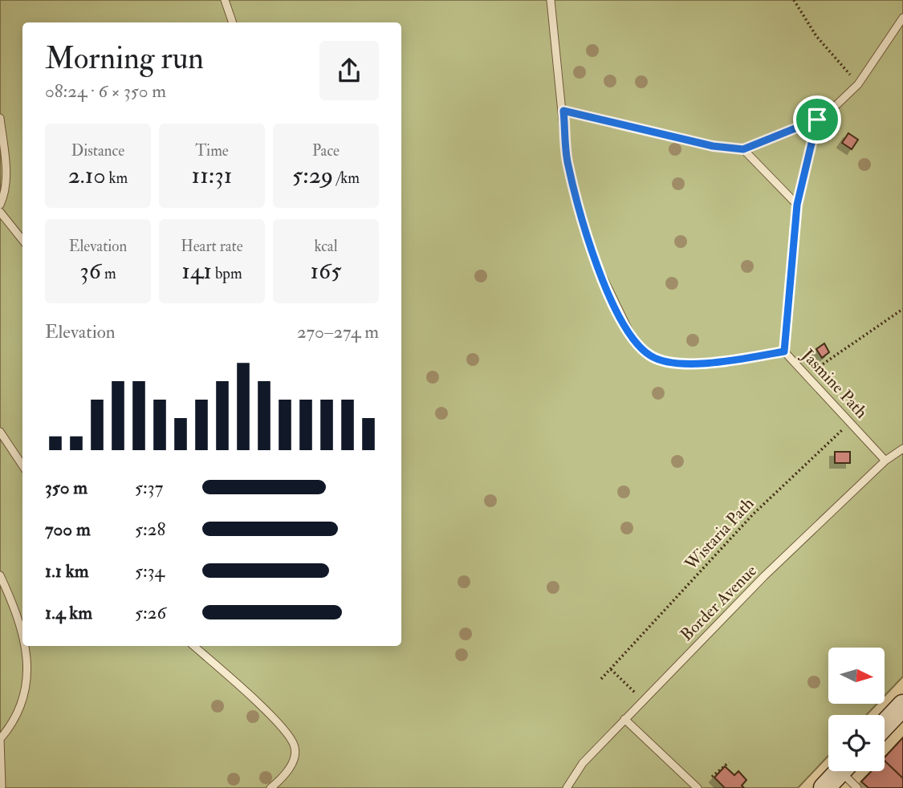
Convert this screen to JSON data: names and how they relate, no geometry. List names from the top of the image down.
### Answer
{
  "streets": {
    "lane": ["Jasmine Path", "Border Avenue"],
    "path": ["Wistaria Path"]
  },
  "crossings": [
    ["Jasmine Path", "Wistaria Path"],
    ["Jasmine Path", "Border Avenue"]
  ],
  "north": "right",
  "page": {
    "heading": ["Morning run", "08:24 · 6 × 350 m"],
    "stats": [
      ["Distance", "2.10 km"],
      ["Time", "11:31"],
      ["Pace", "5:29 /km"],
      ["Elevation", "36 m"],
      ["Heart rate", "141 bpm"],
      ["kcal", "165"]
    ],
    "chart": ["Elevation", "270–274 m"],
    "list": [
      {
        "name": "350 m",
        "note": "5:37"
      },
      {
        "name": "700 m",
        "note": "5:28"
      },
      {
        "name": "1.1 km",
        "note": "5:34"
      },
      {
        "name": "1.4 km",
        "note": "5:26"
      }
    ]
  }
}
